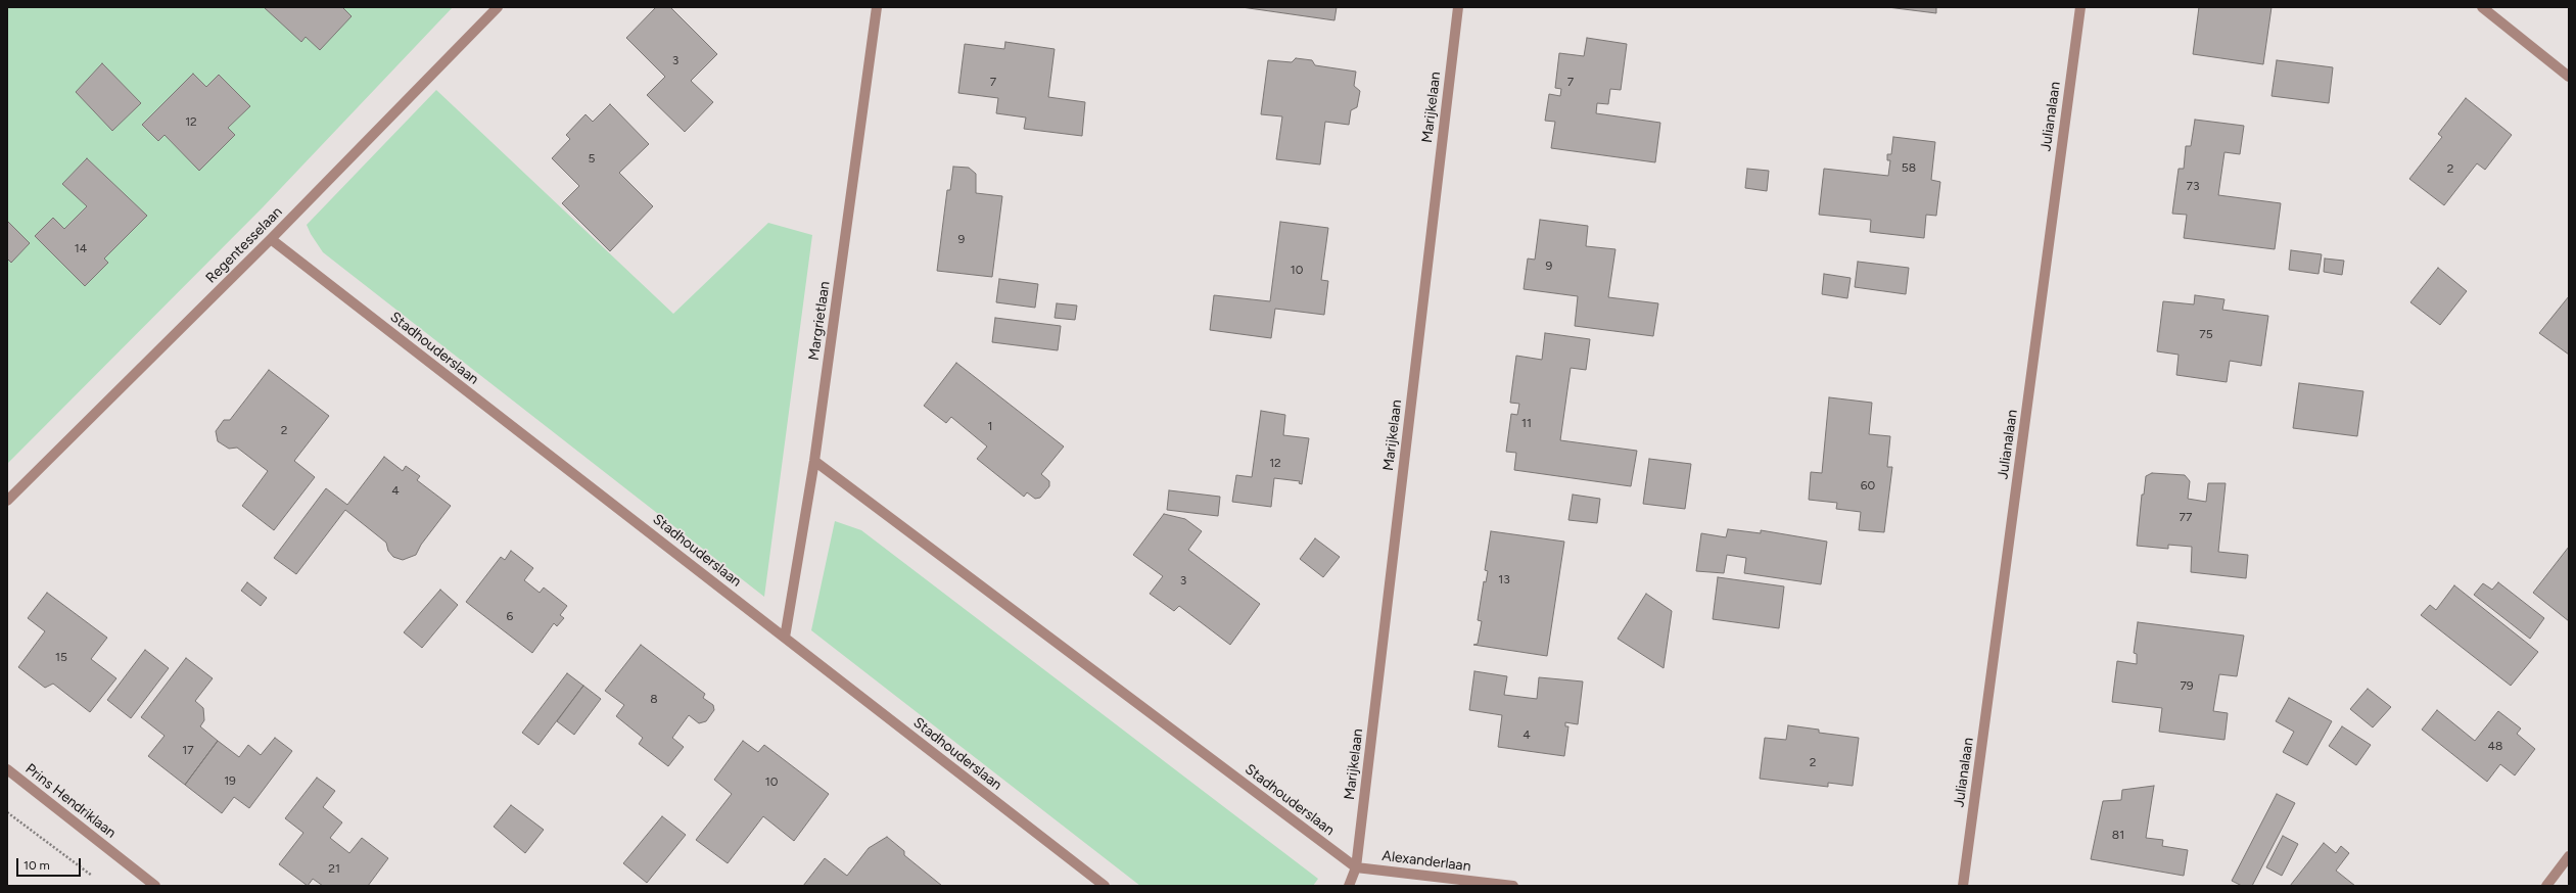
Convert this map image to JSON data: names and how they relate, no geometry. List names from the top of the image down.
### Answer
{
  "streets": {
    "street": [
      "Marijkelaan",
      "Julianalaan",
      "Regentesselaan",
      "Margrietlaan",
      "Stadhouderslaan",
      "Prins Hendriklaan",
      "Alexanderlaan"
    ]
  },
  "crossings": [
    ["Marijkelaan", "Stadhouderslaan"],
    ["Marijkelaan", "Alexanderlaan"],
    ["Regentesselaan", "Stadhouderslaan"],
    ["Margrietlaan", "Stadhouderslaan"],
    ["Stadhouderslaan", "Alexanderlaan"]
  ],
  "house_numbers": [
    "3",
    "7",
    "7",
    "12",
    "5",
    "58",
    "2",
    "73",
    "9",
    "14",
    "9",
    "10",
    "75",
    "11",
    "1",
    "2",
    "12",
    "60",
    "4",
    "77",
    "13",
    "3",
    "6",
    "15",
    "79",
    "8",
    "4",
    "48",
    "17",
    "2",
    "19",
    "10",
    "81",
    "21"
  ],
  "scale_bar": "10 m"
}
